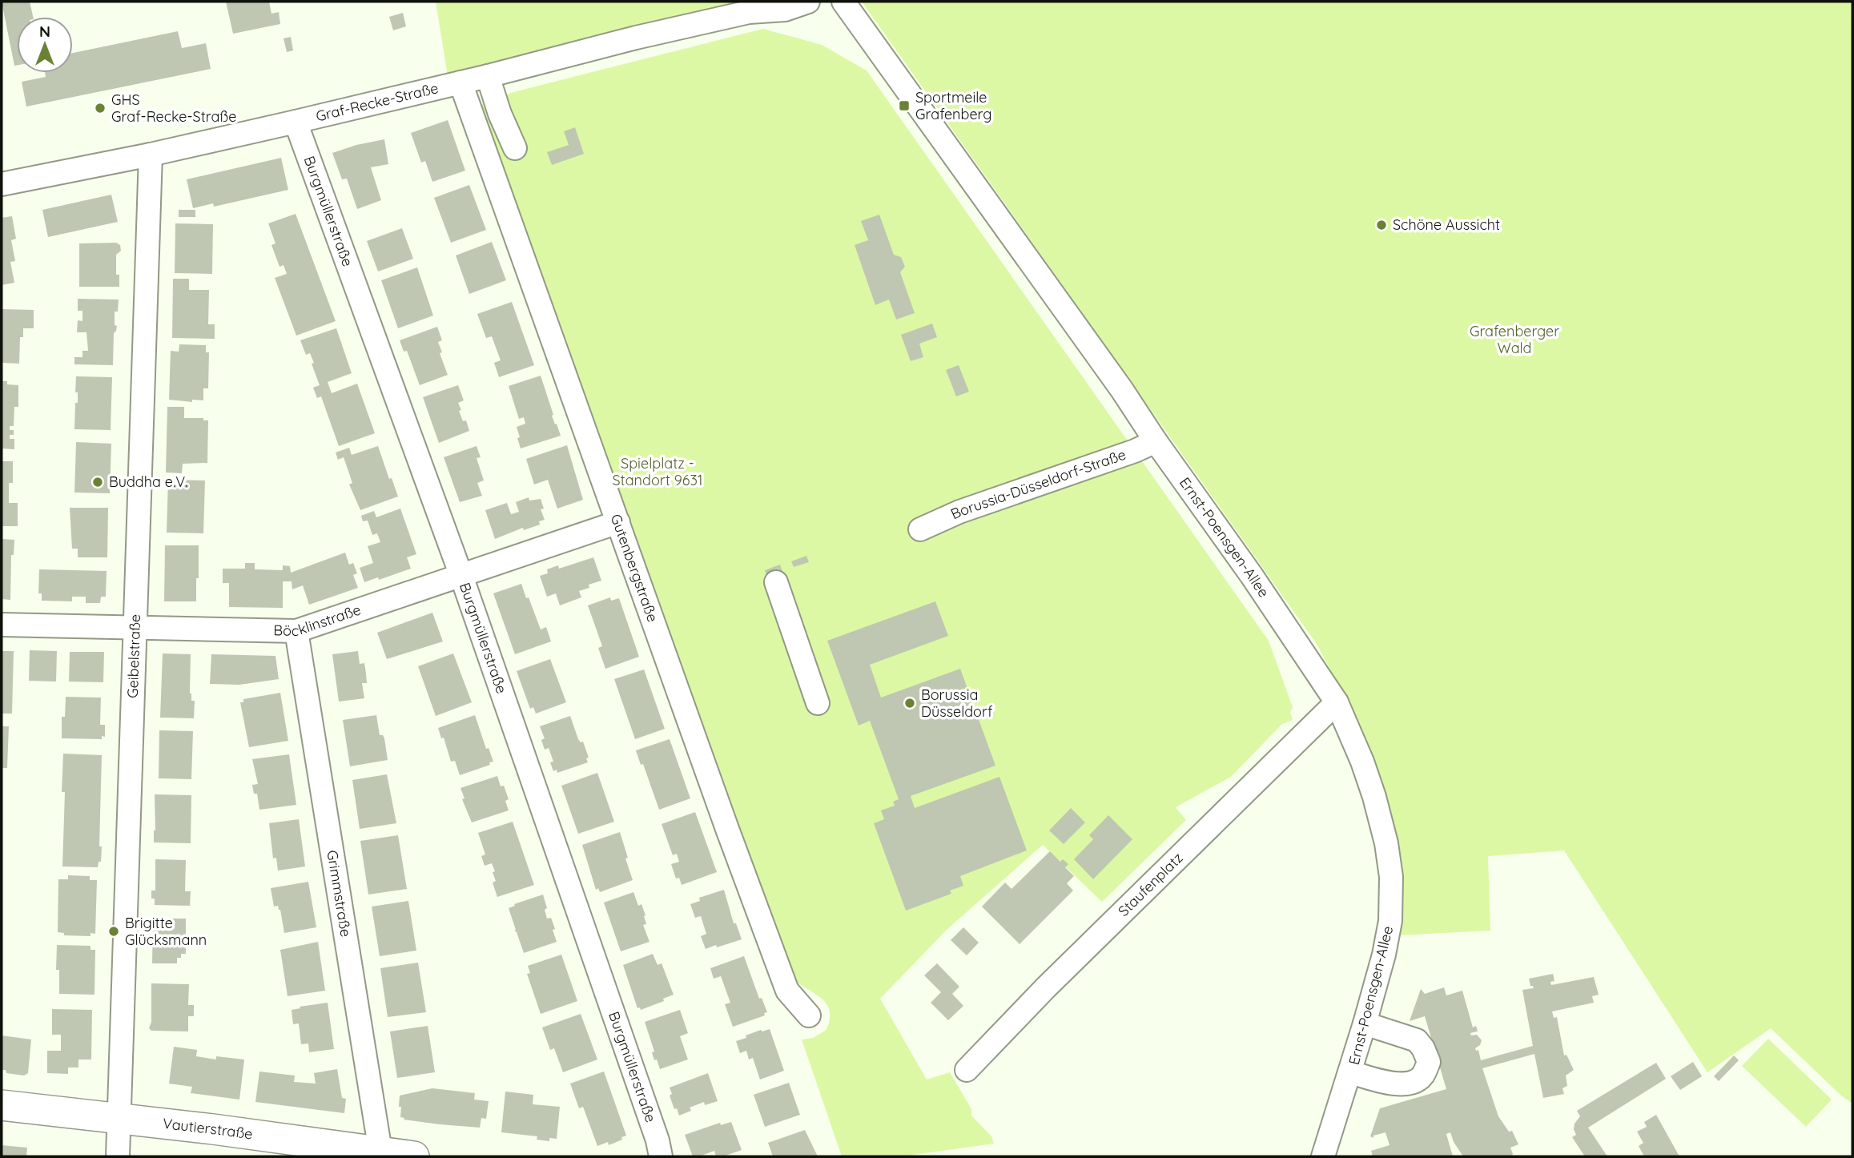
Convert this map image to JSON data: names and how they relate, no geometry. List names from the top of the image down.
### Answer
{
  "streets": {
    "main road": ["Vautierstraße"],
    "street": [
      "Graf-Recke-Straße",
      "Burgmüllerstraße",
      "Borussia-Düsseldorf-Straße",
      "Ernst-Poensgen-Allee",
      "Gutenbergstraße",
      "Böcklinstraße",
      "Geibelstraße",
      "Staufenplatz",
      "Grimmstraße"
    ]
  },
  "crossings": [
    ["Graf-Recke-Straße", "Burgmüllerstraße"],
    ["Graf-Recke-Straße", "Gutenbergstraße"],
    ["Graf-Recke-Straße", "Geibelstraße"],
    ["Burgmüllerstraße", "Böcklinstraße"],
    ["Borussia-Düsseldorf-Straße", "Ernst-Poensgen-Allee"],
    ["Ernst-Poensgen-Allee", "Staufenplatz"],
    ["Gutenbergstraße", "Böcklinstraße"],
    ["Böcklinstraße", "Geibelstraße"],
    ["Böcklinstraße", "Grimmstraße"],
    ["Geibelstraße", "Vautierstraße"],
    ["Grimmstraße", "Vautierstraße"]
  ],
  "parks": ["Grafenberger Wald", "Spielplatz - Standort 9631"],
  "places": {
    "transit": ["Sportmeile Grafenberg"],
    "other": [
      "GHS Graf-Recke-Straße",
      "Schöne Aussicht",
      "Buddha e.V.",
      "Borussia Düsseldorf",
      "Brigitte Glücksmann"
    ]
  },
  "north": "top"
}
